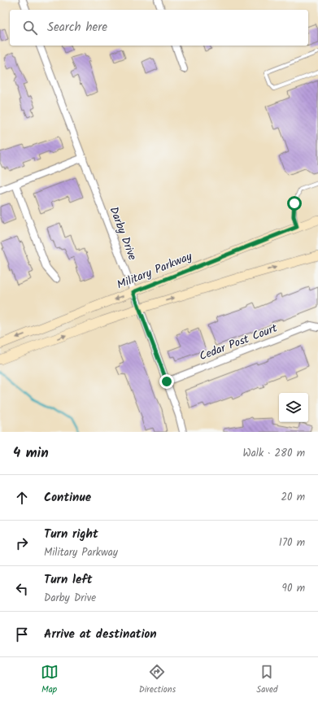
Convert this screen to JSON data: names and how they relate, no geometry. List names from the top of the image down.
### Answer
{
  "streets": {
    "main road": ["Military Parkway"],
    "street": ["Darby Drive", "Cedar Post Court"]
  },
  "crossings": [
    ["Darby Drive", "Military Parkway"],
    ["Darby Drive", "Cedar Post Court"]
  ],
  "page": {
    "search": "Search here",
    "heading": ["4 min", "Walk · 280 m"],
    "list": [
      ["Continue", "20 m"],
      ["Turn right", "Military Parkway", "170 m"],
      ["Turn left", "Darby Drive", "90 m"],
      "Arrive at destination"
    ],
    "nav": ["Map", "Directions", "Saved"]
  }
}
